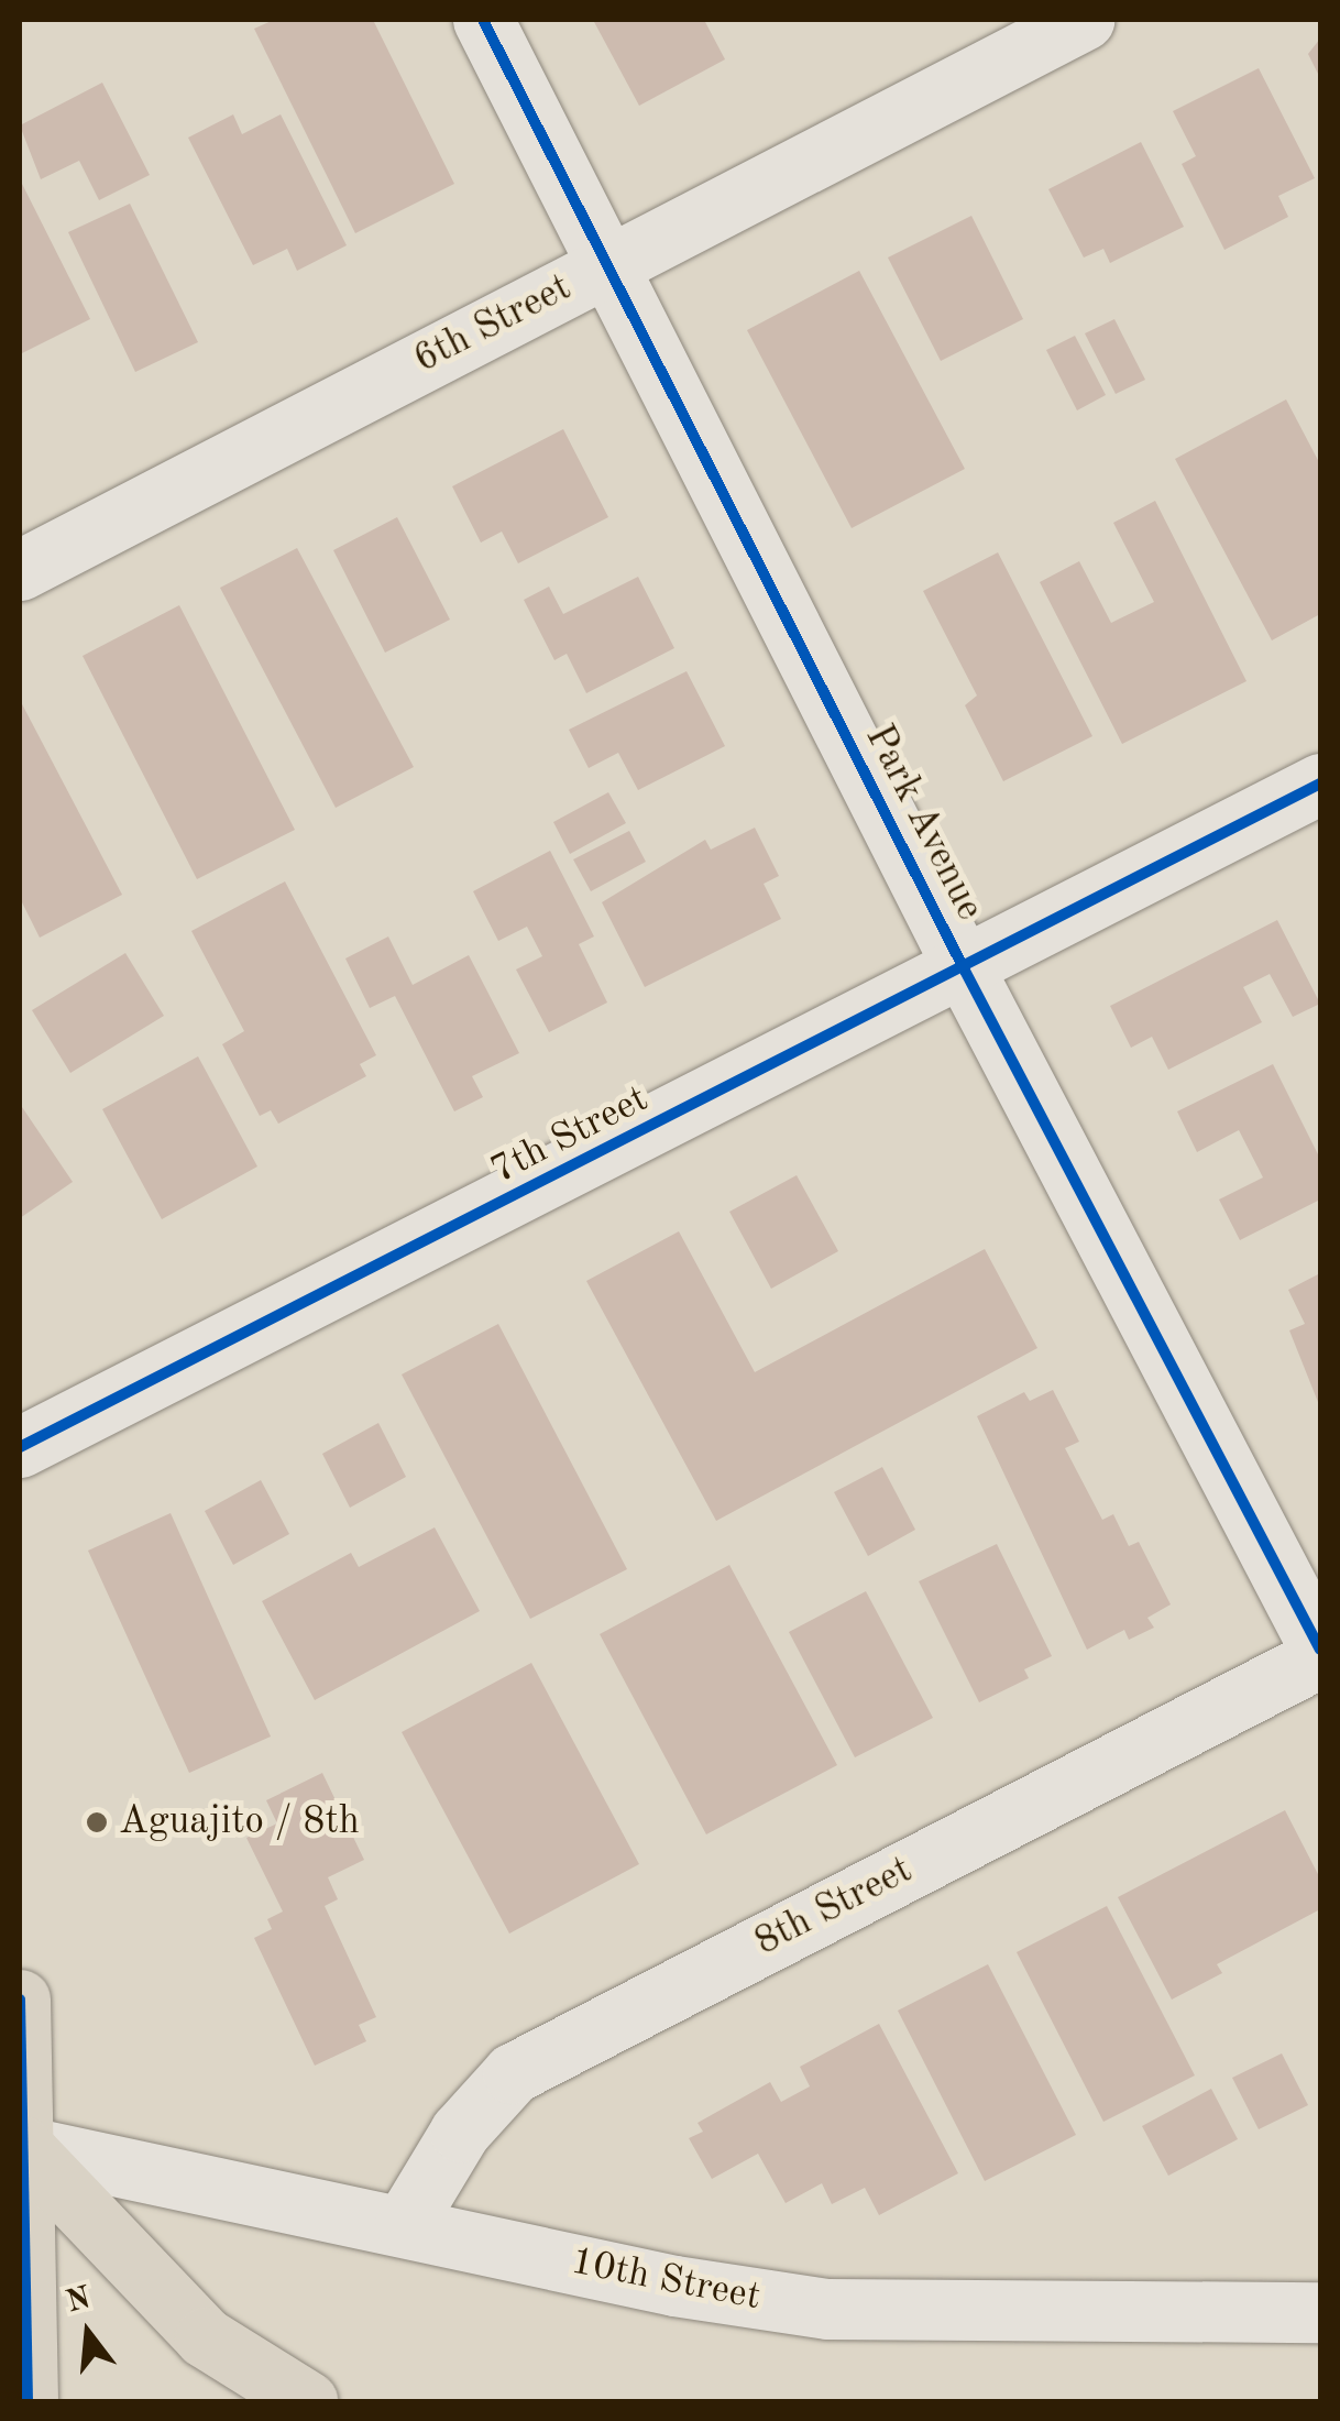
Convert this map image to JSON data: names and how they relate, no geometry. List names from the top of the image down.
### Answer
{
  "streets": {
    "street": [
      "6th Street",
      "Park Avenue",
      "7th Street",
      "8th Street",
      "10th Street"
    ]
  },
  "crossings": [
    ["6th Street", "Park Avenue"],
    ["Park Avenue", "7th Street"],
    ["Park Avenue", "8th Street"],
    ["8th Street", "10th Street"]
  ],
  "places": ["Aguajito / 8th"],
  "north": "top"
}
